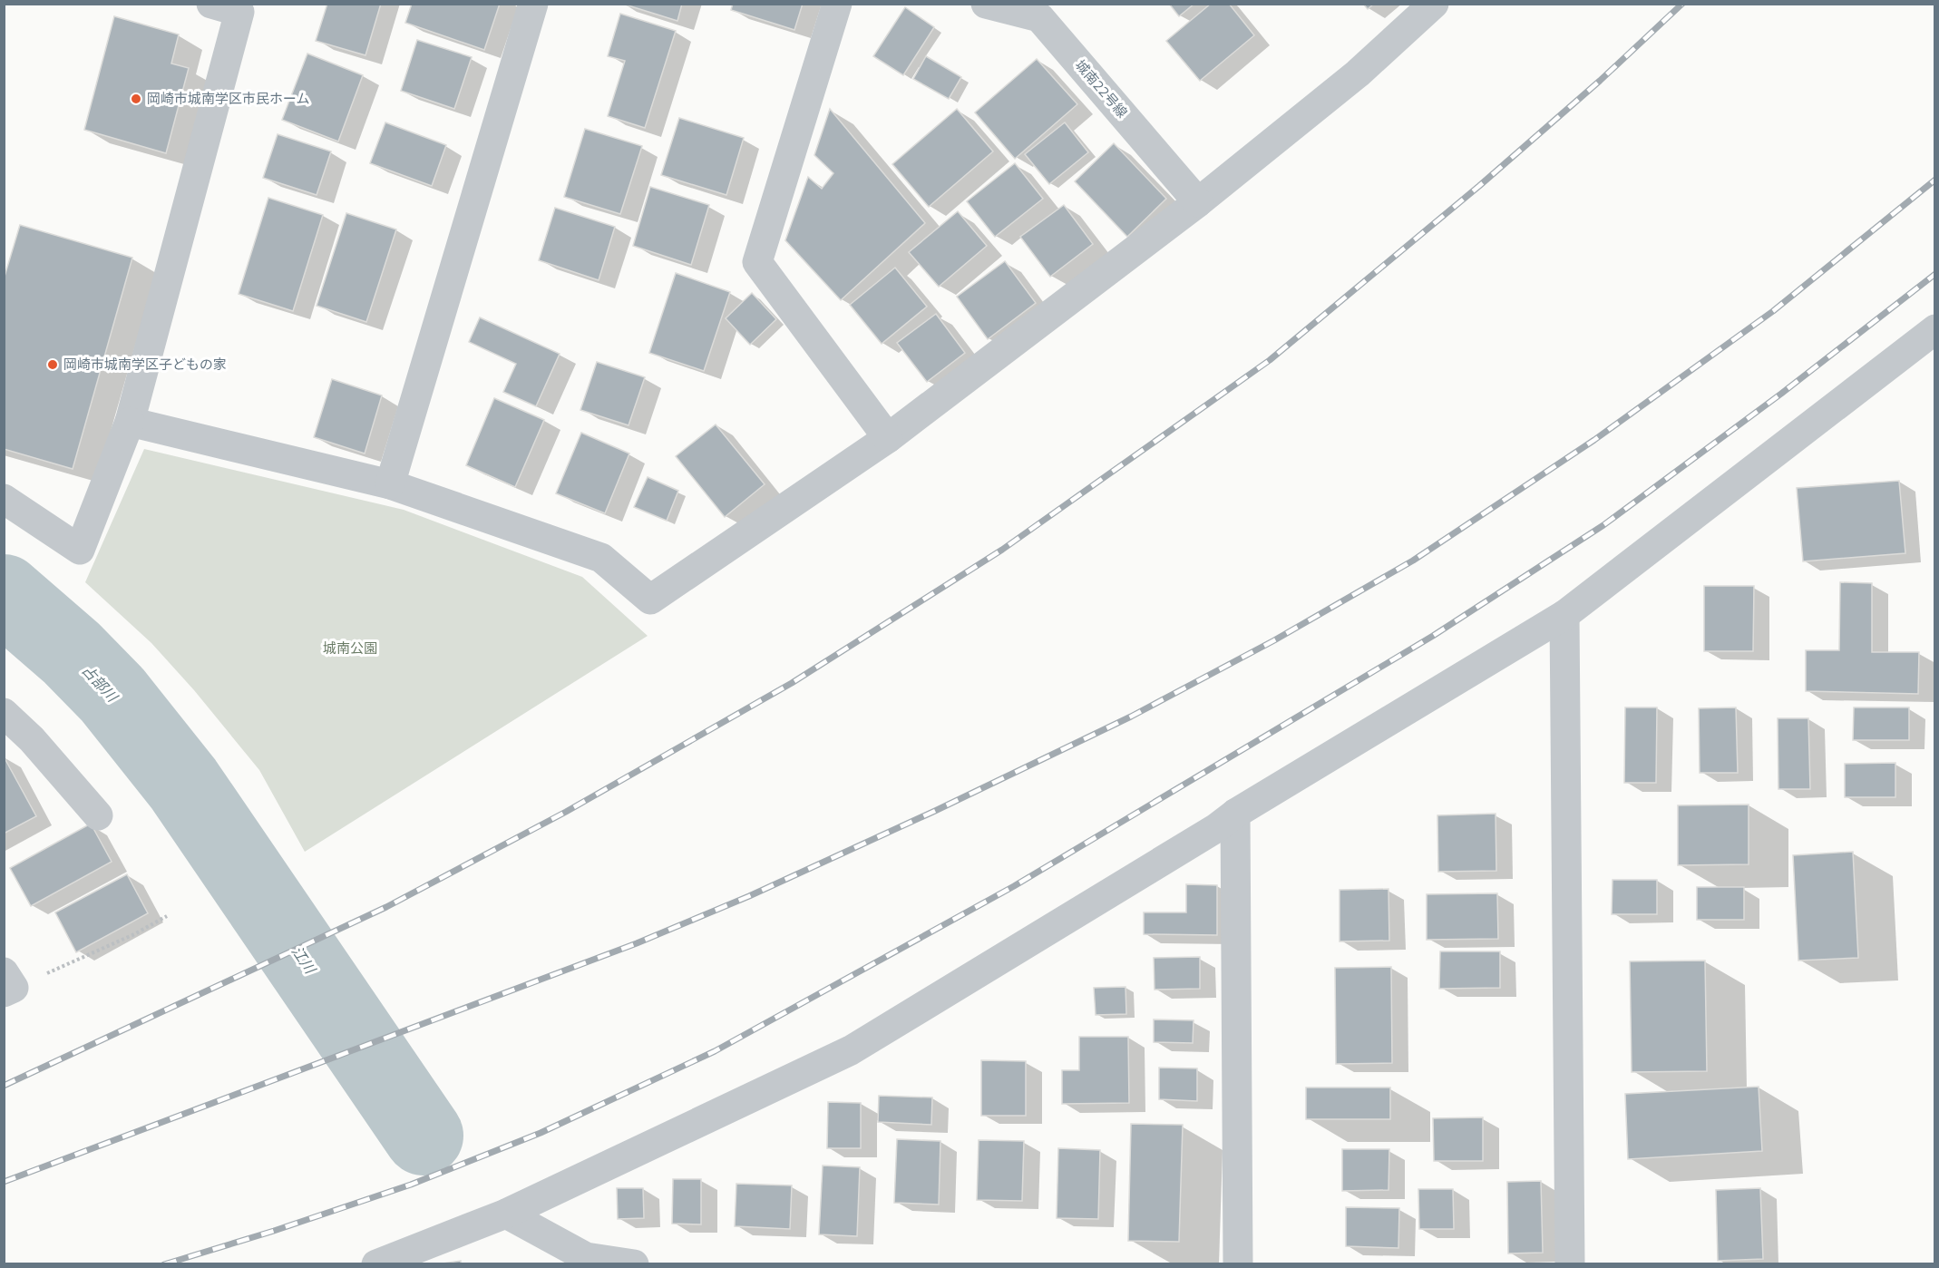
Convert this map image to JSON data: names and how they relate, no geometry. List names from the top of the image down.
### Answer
{
  "streets": {
    "street": ["城南22号線"]
  },
  "water": ["占部川", "江川"],
  "parks": ["城南公園"],
  "places": ["岡崎市城南学区市民ホーム", "岡崎市城南学区子どもの家"]
}
